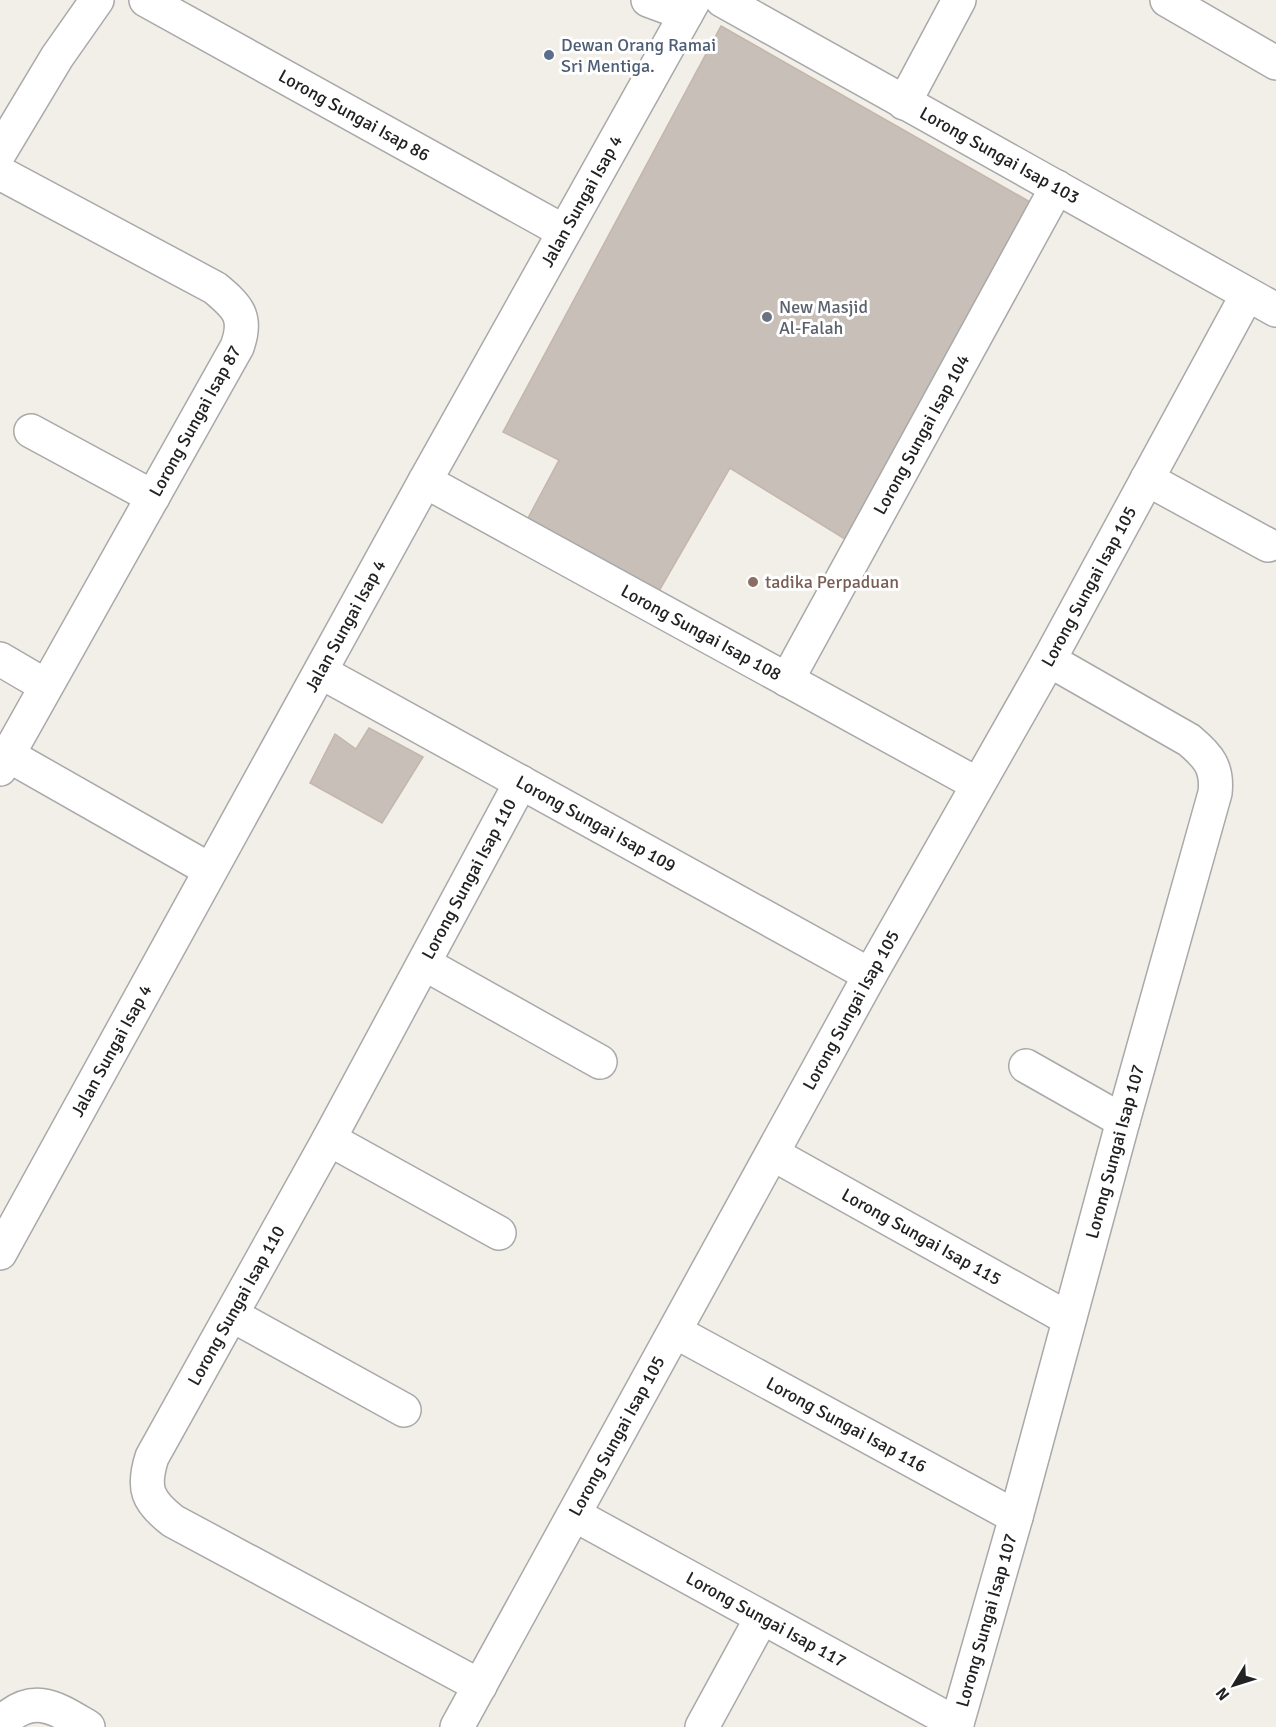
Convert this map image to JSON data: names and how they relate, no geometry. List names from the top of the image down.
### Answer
{
  "streets": {
    "street": [
      "Lorong Sungai Isap 86",
      "Lorong Sungai Isap 103",
      "Jalan Sungai Isap 4",
      "Lorong Sungai Isap 87",
      "Lorong Sungai Isap 104",
      "Lorong Sungai Isap 105",
      "Lorong Sungai Isap 108",
      "Lorong Sungai Isap 109",
      "Lorong Sungai Isap 110",
      "Lorong Sungai Isap 107",
      "Lorong Sungai Isap 115",
      "Lorong Sungai Isap 116",
      "Lorong Sungai Isap 117"
    ]
  },
  "crossings": [
    ["Lorong Sungai Isap 86", "Jalan Sungai Isap 4"],
    ["Lorong Sungai Isap 103", "Lorong Sungai Isap 104"],
    ["Lorong Sungai Isap 103", "Lorong Sungai Isap 105"],
    ["Jalan Sungai Isap 4", "Lorong Sungai Isap 108"],
    ["Jalan Sungai Isap 4", "Lorong Sungai Isap 109"],
    ["Lorong Sungai Isap 104", "Lorong Sungai Isap 108"],
    ["Lorong Sungai Isap 105", "Lorong Sungai Isap 108"],
    ["Lorong Sungai Isap 105", "Lorong Sungai Isap 109"],
    ["Lorong Sungai Isap 105", "Lorong Sungai Isap 110"],
    ["Lorong Sungai Isap 105", "Lorong Sungai Isap 107"],
    ["Lorong Sungai Isap 105", "Lorong Sungai Isap 115"],
    ["Lorong Sungai Isap 105", "Lorong Sungai Isap 116"],
    ["Lorong Sungai Isap 105", "Lorong Sungai Isap 117"],
    ["Lorong Sungai Isap 109", "Lorong Sungai Isap 110"],
    ["Lorong Sungai Isap 107", "Lorong Sungai Isap 115"],
    ["Lorong Sungai Isap 107", "Lorong Sungai Isap 116"],
    ["Lorong Sungai Isap 107", "Lorong Sungai Isap 117"]
  ],
  "places": ["Dewan Orang Ramai Sri Mentiga.", "New Masjid Al-Falah", "tadika Perpaduan"],
  "north": "bottom left"
}
